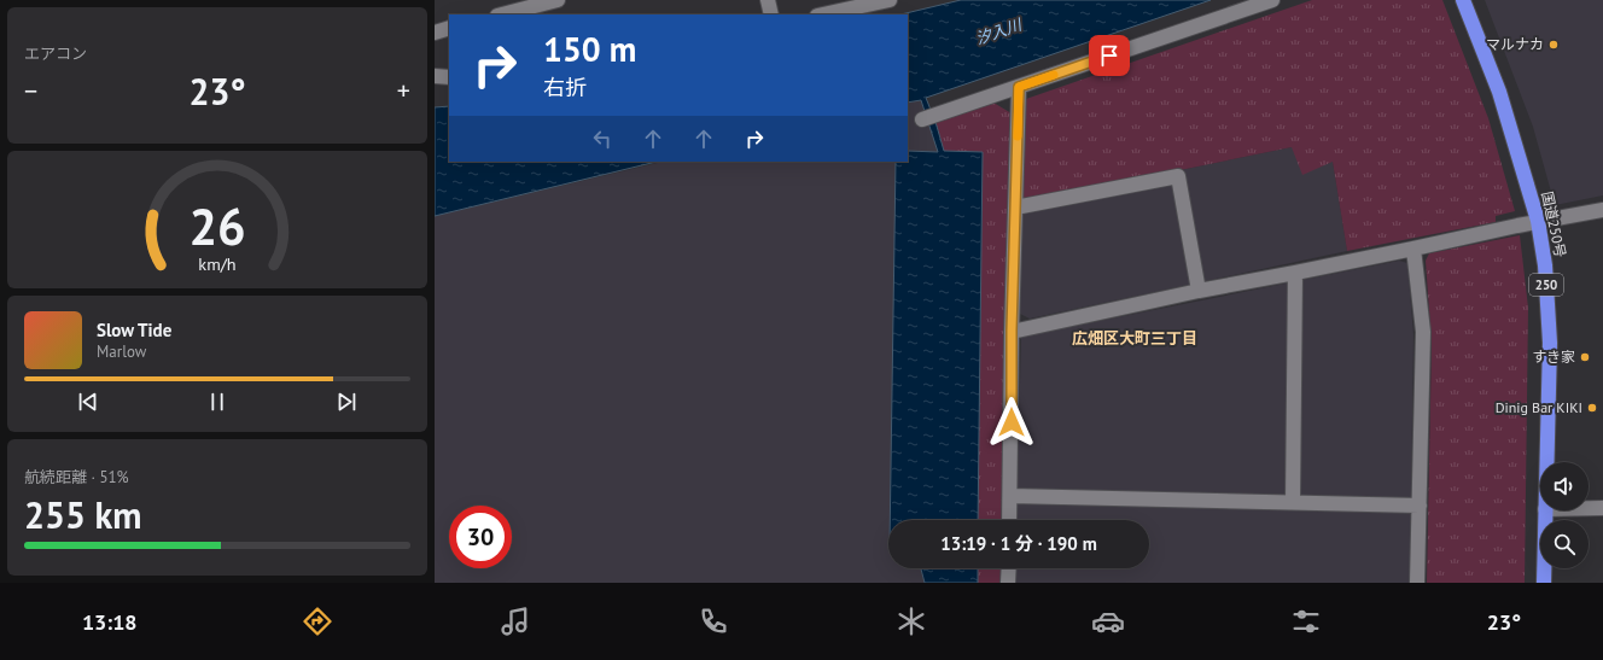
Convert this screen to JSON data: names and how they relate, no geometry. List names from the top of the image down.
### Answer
{
  "streets": {
    "highway": ["国道250号", "250"]
  },
  "districts": ["広畑区大町三丁目"],
  "water": ["汐入川"],
  "places": ["マルナカ", "すき家", "Dinig Bar KIKI"],
  "page": {
    "tile": [
      "エアコン",
      ["航続距離 · 51%", "255 km"]
    ],
    "turn": ["150 m", "右折"],
    "heat": ["−", "23°", "+"],
    "song": ["Slow Tide", "Marlow"],
    "limit": "30",
    "trip": "13:19 · 1 分 · 190 m",
    "tabs": ["13:18", "23°"],
    "gauge": ["26", "km/h"]
  }
}
